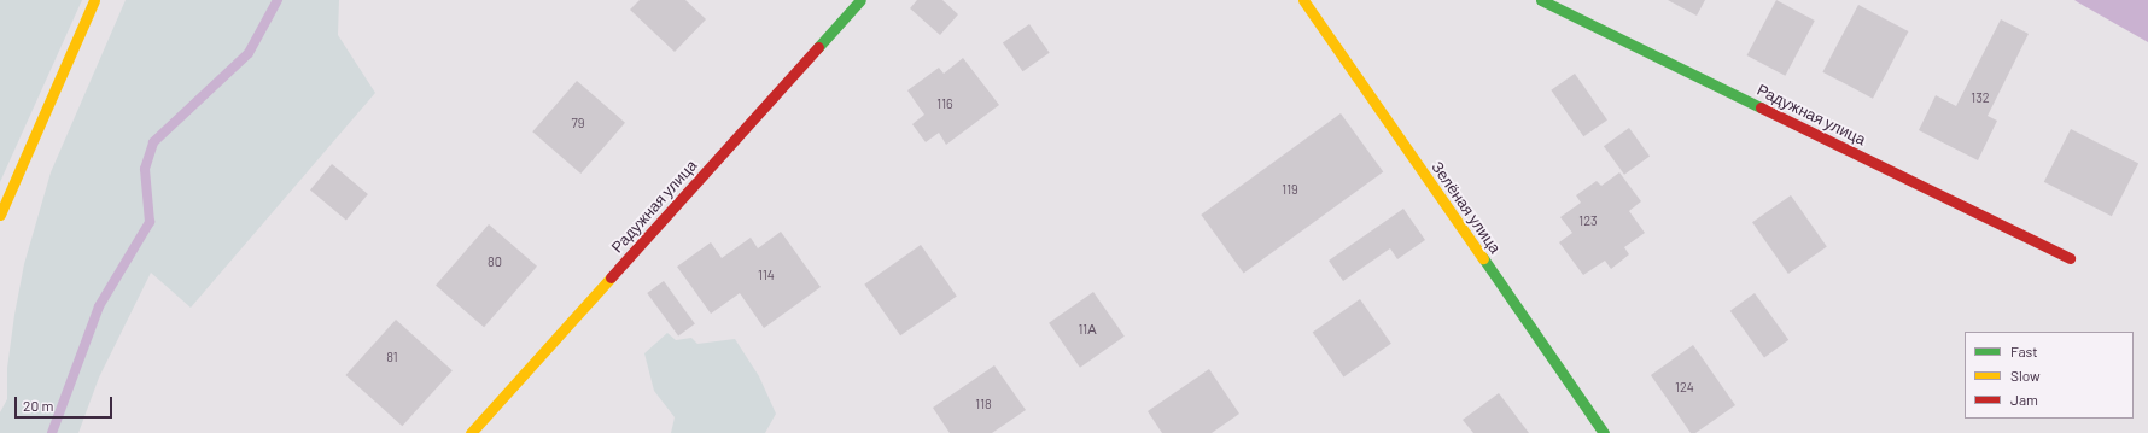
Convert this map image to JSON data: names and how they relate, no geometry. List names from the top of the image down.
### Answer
{
  "streets": {
    "street": ["Радужная улица", "Зелёная улица"]
  },
  "house_numbers": [
    "132",
    "116",
    "79",
    "119",
    "123",
    "80",
    "114",
    "11А",
    "81",
    "124",
    "118"
  ],
  "legend": ["Fast", "Slow", "Jam"],
  "scale_bar": "20 m"
}
